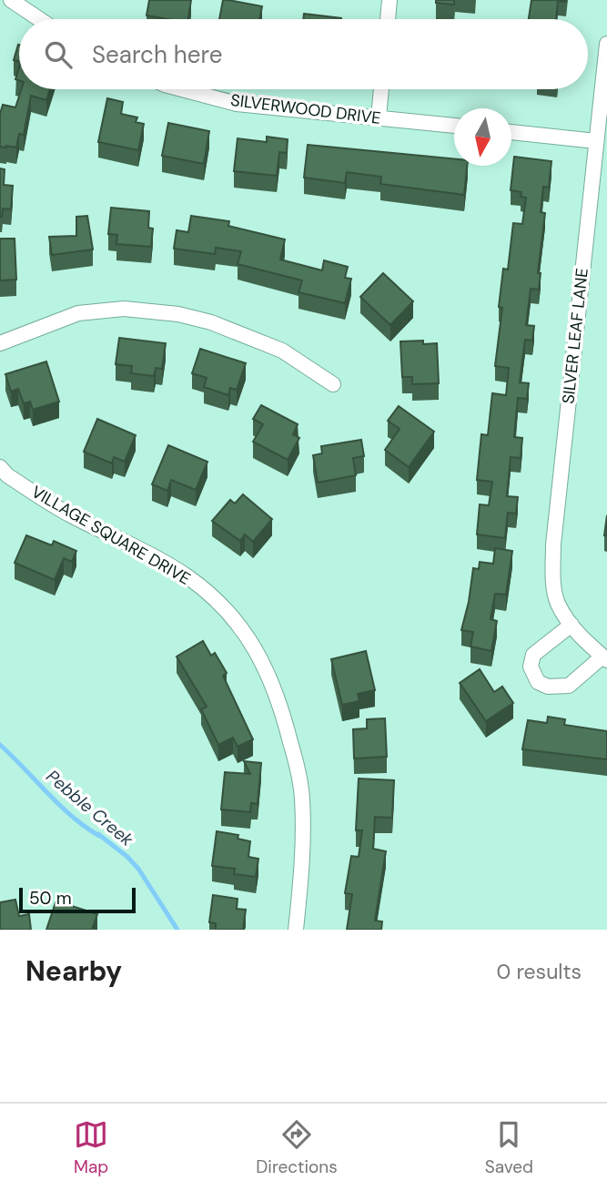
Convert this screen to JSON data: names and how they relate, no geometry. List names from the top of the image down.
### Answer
{
  "streets": {
    "street": ["SILVERWOOD DRIVE", "SILVER LEAF LANE", "VILLAGE SQUARE DRIVE"]
  },
  "water": ["Pebble Creek"],
  "scale_bar": "50 m",
  "north": "bottom",
  "page": {
    "search": "Search here",
    "scale": "50 m",
    "heading": ["Nearby", "0 results"],
    "nav": ["Map", "Directions", "Saved"]
  }
}
